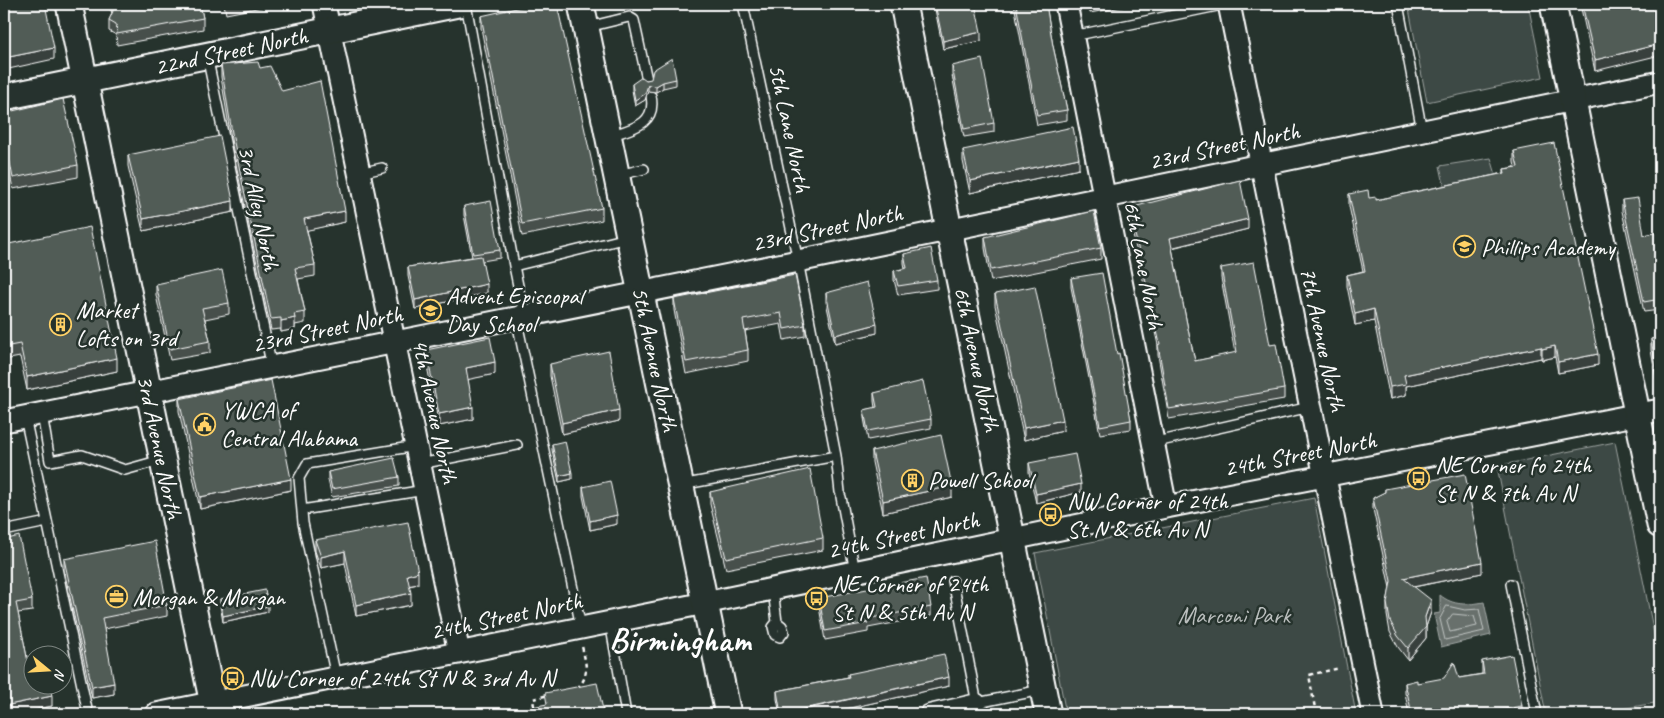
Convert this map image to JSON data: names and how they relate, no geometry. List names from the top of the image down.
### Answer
{
  "streets": {
    "main road": [
      "22nd Street North",
      "5th Avenue North",
      "6th Avenue North",
      "3rd Avenue North"
    ],
    "street": [
      "23rd Street North",
      "6th Lane North",
      "7th Avenue North",
      "4th Avenue North",
      "24th Street North"
    ],
    "lane": ["5th Lane North", "3rd Alley North"]
  },
  "crossings": [
    ["22nd Street North", "3rd Alley North"],
    ["22nd Street North", "4th Avenue North"],
    ["22nd Street North", "3rd Avenue North"],
    ["5th Lane North", "23rd Street North"],
    ["5th Lane North", "24th Street North"],
    ["23rd Street North", "3rd Alley North"],
    ["23rd Street North", "6th Lane North"],
    ["23rd Street North", "7th Avenue North"],
    ["23rd Street North", "5th Avenue North"],
    ["23rd Street North", "6th Avenue North"],
    ["23rd Street North", "4th Avenue North"],
    ["23rd Street North", "3rd Avenue North"],
    ["6th Lane North", "24th Street North"],
    ["7th Avenue North", "24th Street North"],
    ["5th Avenue North", "24th Street North"],
    ["6th Avenue North", "24th Street North"],
    ["4th Avenue North", "24th Street North"],
    ["3rd Avenue North", "24th Street North"]
  ],
  "districts": ["Birmingham"],
  "parks": ["Marconi Park"],
  "places": {
    "school or university": ["Phillips Academy", "Advent Episcopal Day School"],
    "building": ["Market Lofts on 3rd", "Powell School"],
    "public building": ["YWCA of Central Alabama"],
    "bus stop": [
      "NE Corner fo 24th St N & 7th Av N",
      "NW Corner of 24th St N & 6th Av N",
      "NE Corner of 24th St N & 5th Av N",
      "NW Corner of 24th St N & 3rd Av N"
    ],
    "office": ["Morgan & Morgan"]
  },
  "north": "right"
}
